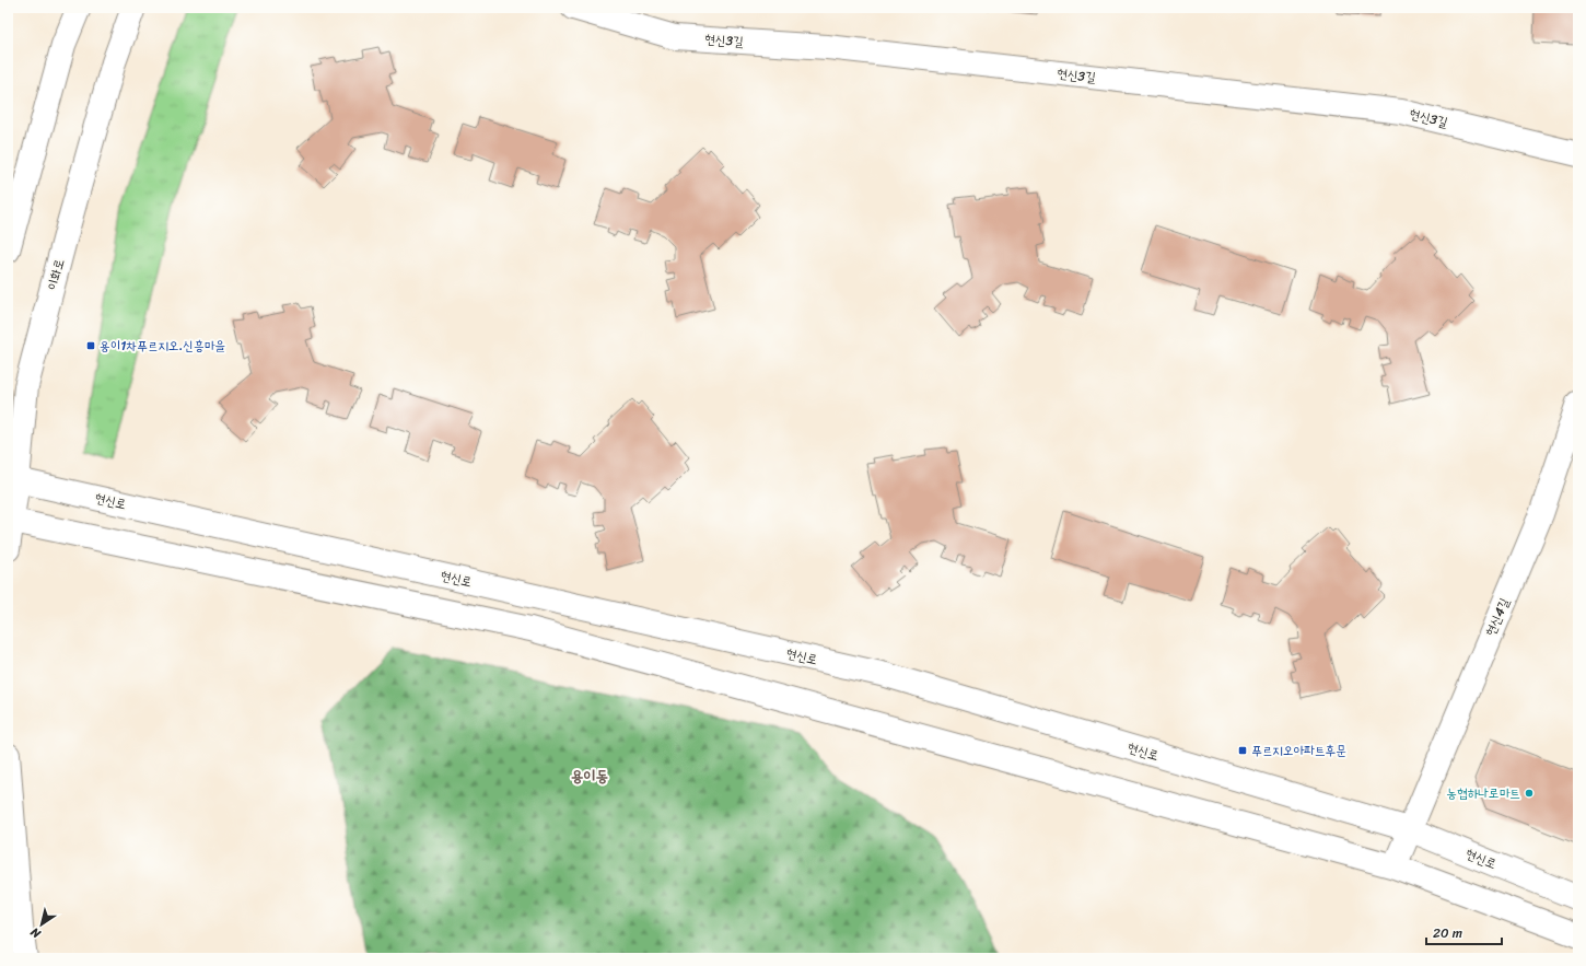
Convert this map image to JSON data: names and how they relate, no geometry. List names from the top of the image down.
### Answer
{
  "streets": {
    "street": [
      "현신3길",
      "이화로",
      "현신로",
      "현신4길"
    ]
  },
  "crossings": [
    ["이화로", "현신로"],
    ["현신로", "현신4길"]
  ],
  "districts": ["용이동"],
  "places": {
    "transit": ["용이1차푸르지오.신흥마을", "푸르지오아파트후문"],
    "other": ["농협하나로마트"]
  },
  "scale_bar": "20 m",
  "north": "bottom left"
}
